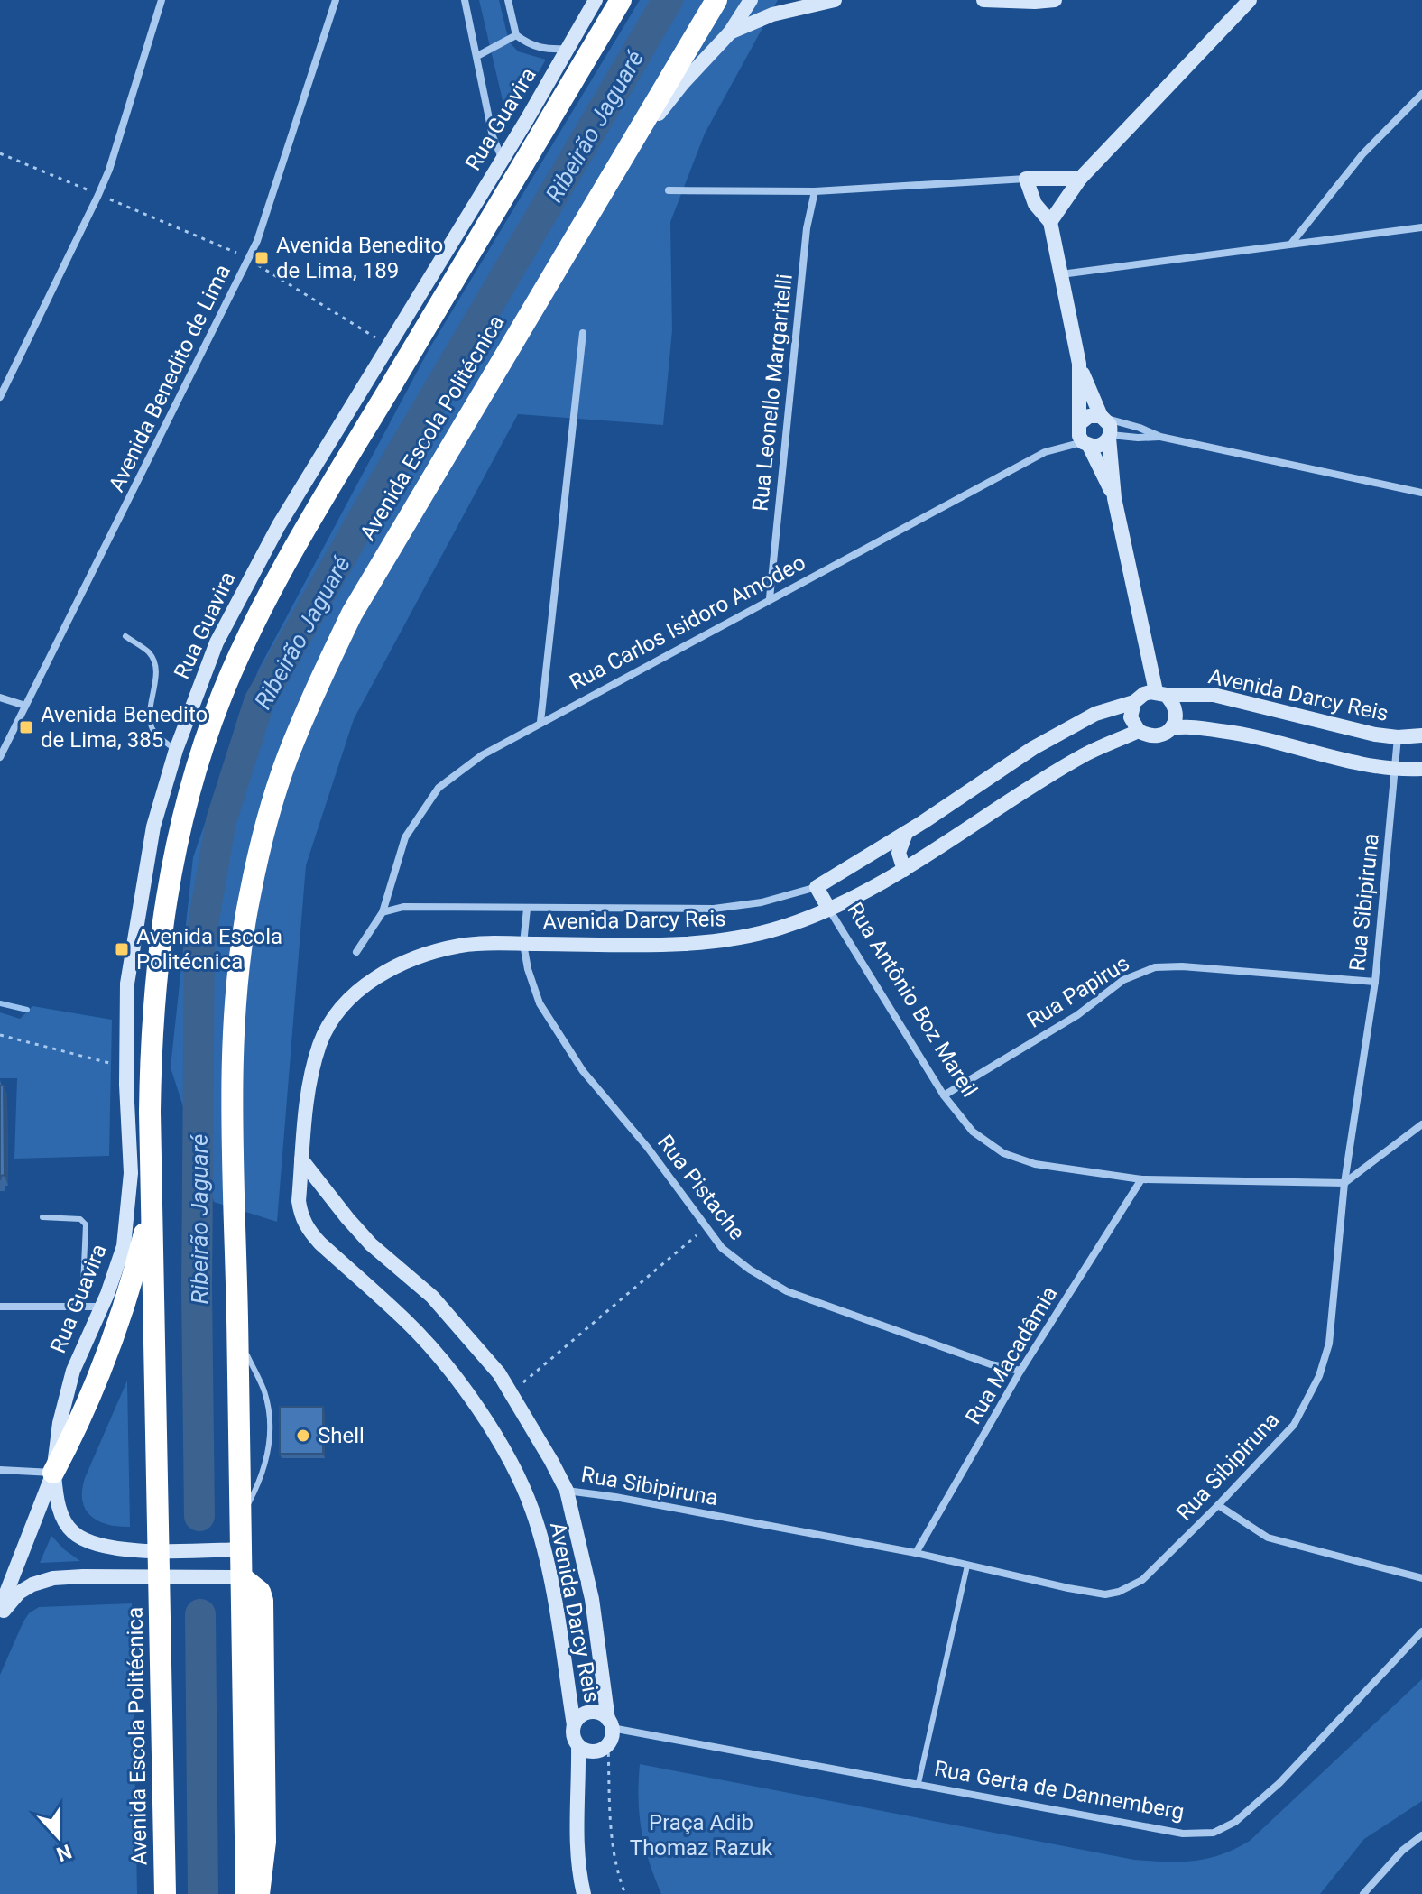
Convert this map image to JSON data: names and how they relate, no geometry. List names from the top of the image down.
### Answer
{
  "streets": {
    "highway": ["Avenida Escola Politécnica"],
    "main road": ["Rua Guavira", "Avenida Darcy Reis", "Rua Antônio Boz Mareil"],
    "street": [
      "Avenida Benedito de Lima",
      "Rua Leonello Margaritelli",
      "Rua Carlos Isidoro Amodeo",
      "Rua Sibipiruna",
      "Rua Papirus",
      "Rua Pistache",
      "Rua Macadâmia",
      "Rua Gerta de Dannemberg"
    ]
  },
  "crossings": [
    ["Rua Leonello Margaritelli", "Rua Carlos Isidoro Amodeo"],
    ["Rua Carlos Isidoro Amodeo", "Avenida Darcy Reis"],
    ["Avenida Darcy Reis", "Rua Sibipiruna"],
    ["Avenida Darcy Reis", "Rua Antônio Boz Mareil"],
    ["Avenida Darcy Reis", "Rua Pistache"],
    ["Avenida Darcy Reis", "Rua Gerta de Dannemberg"],
    ["Rua Sibipiruna", "Rua Papirus"],
    ["Rua Sibipiruna", "Rua Antônio Boz Mareil"],
    ["Rua Sibipiruna", "Rua Macadâmia"],
    ["Rua Papirus", "Rua Antônio Boz Mareil"],
    ["Rua Antônio Boz Mareil", "Rua Macadâmia"],
    ["Rua Pistache", "Rua Macadâmia"]
  ],
  "water": ["Ribeirão Jaguaré"],
  "parks": ["Praça Adib Thomaz Razuk"],
  "places": {
    "transit": ["Avenida Benedito de Lima, 189", "Avenida Benedito de Lima, 385", "Avenida Escola Politécnica"],
    "other": ["Shell"]
  },
  "north": "bottom"
}
